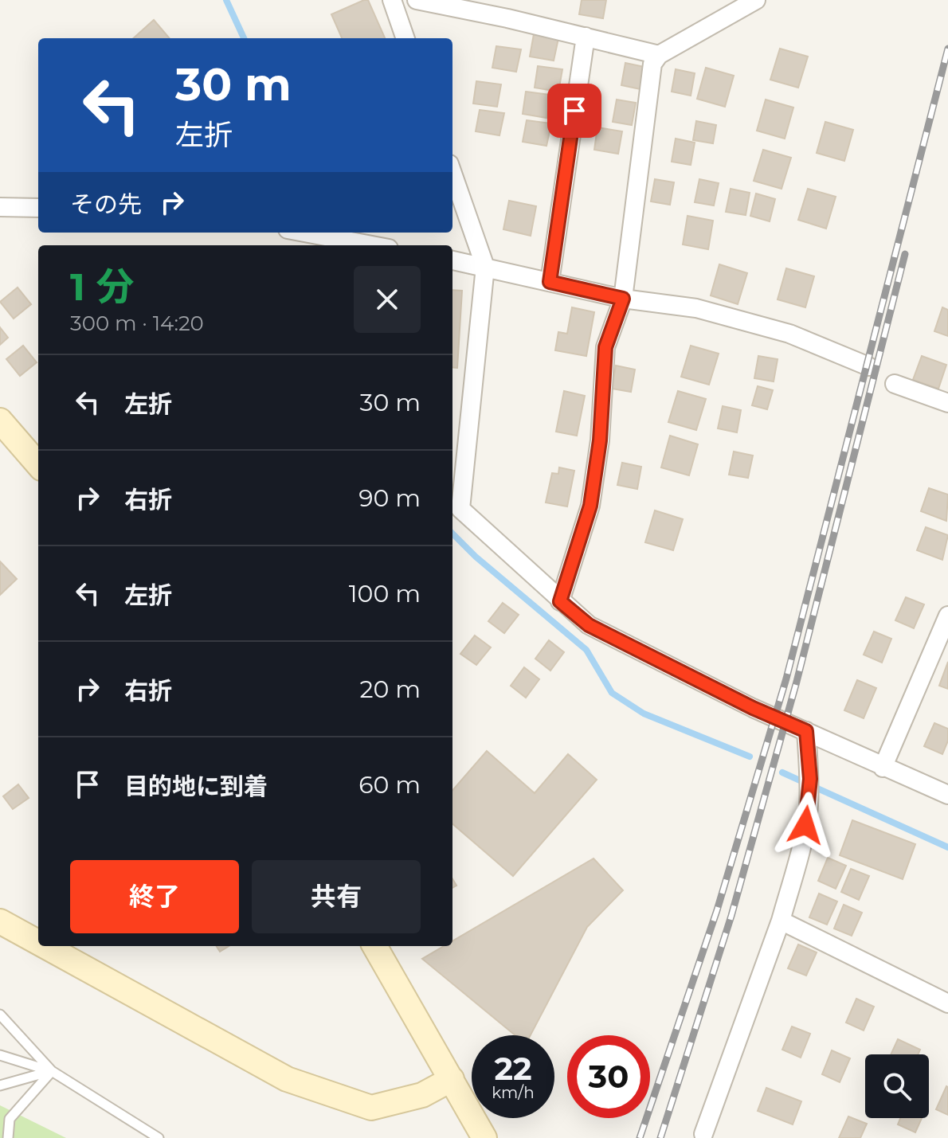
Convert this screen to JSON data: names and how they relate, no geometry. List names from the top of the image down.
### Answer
{
  "page": {
    "turn": ["30 m", "左折"],
    "then": "その先",
    "heading": ["1 分", "300 m · 14:20"],
    "list": [
      {
        "name": "左折",
        "value": "30 m"
      },
      {
        "name": "右折",
        "value": "90 m"
      },
      {
        "name": "左折",
        "value": "100 m"
      },
      {
        "name": "右折",
        "value": "20 m"
      },
      {
        "name": "目的地に到着",
        "value": "60 m"
      }
    ],
    "buttons": ["終了", "共有"],
    "speed": "22 km/h",
    "limit": "30"
  }
}
